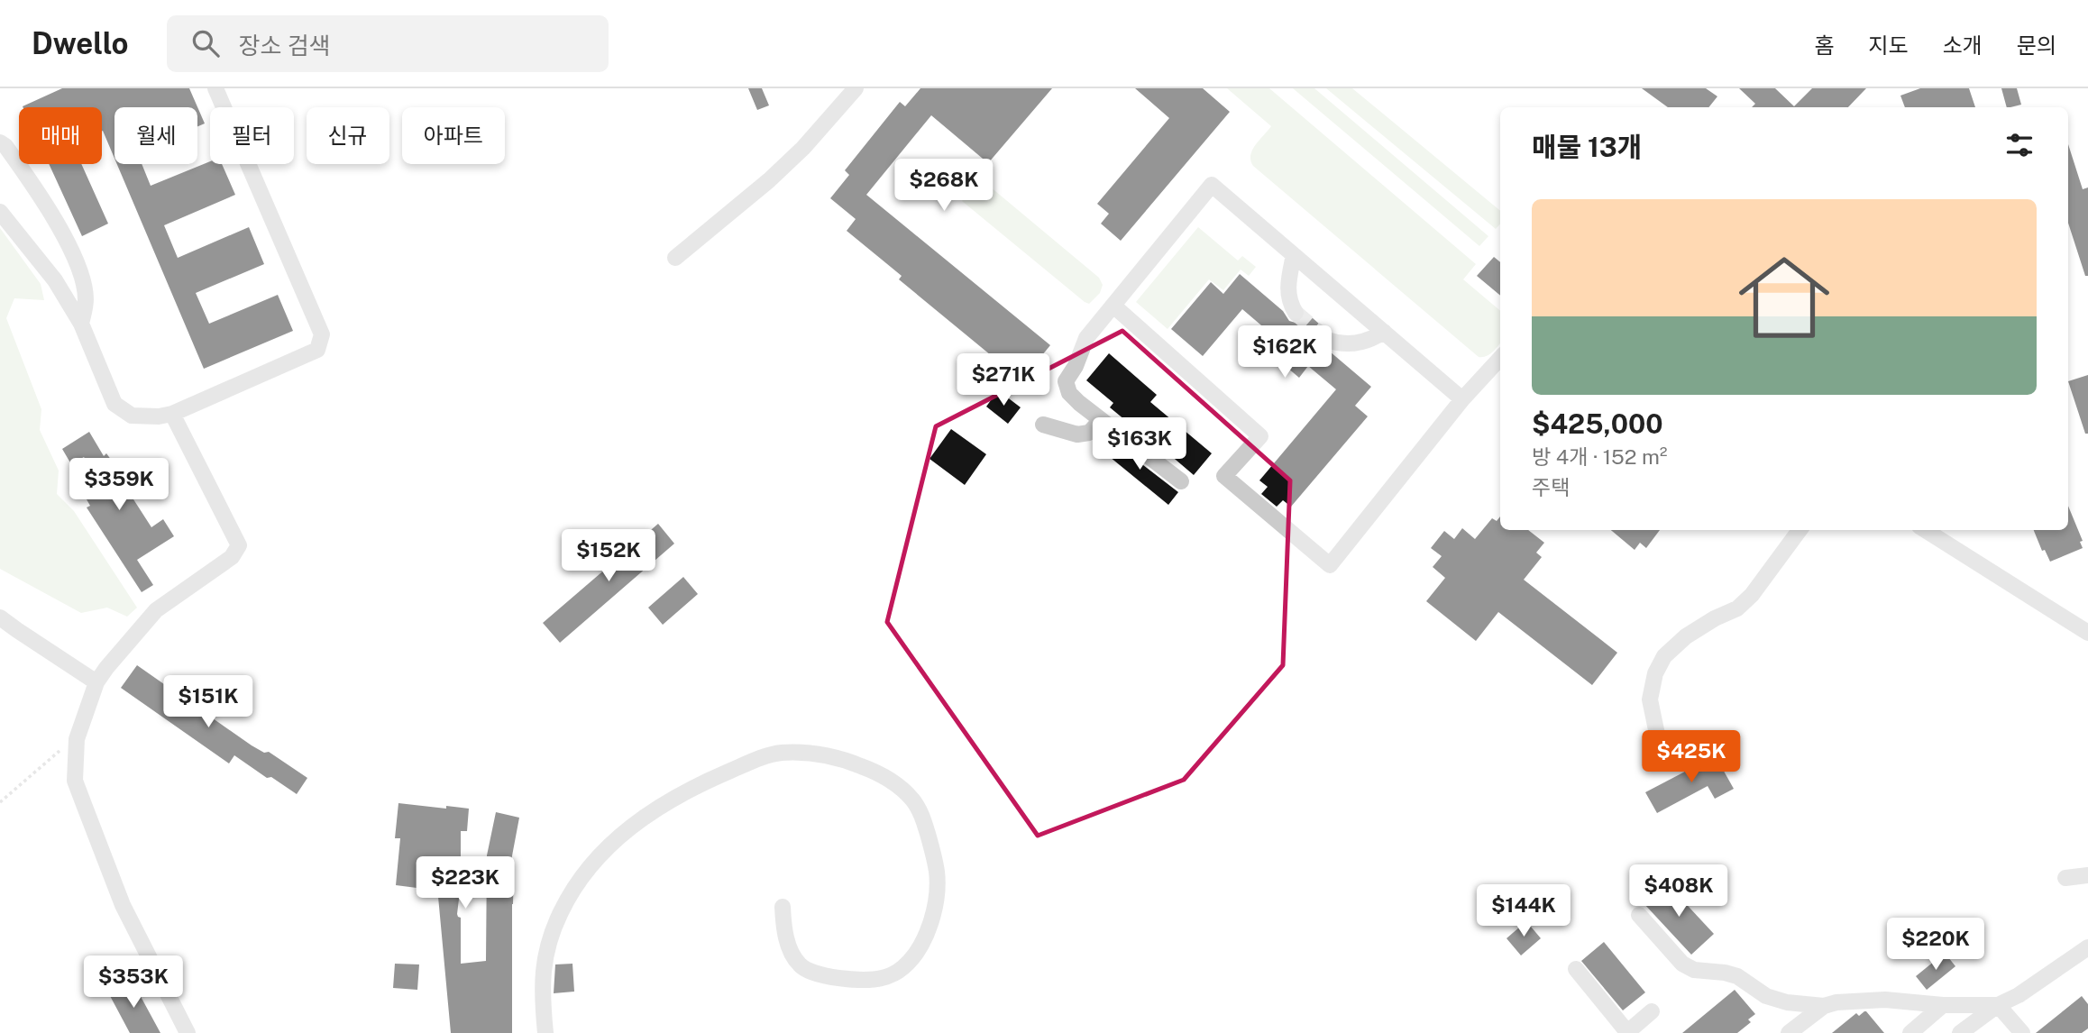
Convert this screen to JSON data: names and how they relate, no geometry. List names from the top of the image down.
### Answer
{
  "page": {
    "header": "Dwello",
    "search": "장소 검색",
    "nav": [
      "홈",
      "지도",
      "소개",
      "문의"
    ],
    "chip": [
      "매매",
      "월세",
      "필터",
      "신규",
      "아파트"
    ],
    "heading": "매물 13개",
    "price": [
      "$268K",
      "$162K",
      "$271K",
      "$163K",
      "$359K",
      "$152K",
      "$151K",
      "$425K",
      "$223K",
      "$408K",
      "$144K",
      "$220K",
      "$353K"
    ],
    "list": [
      {
        "name": "$425,000",
        "note": "방 4개 · 152 m² · 주택"
      }
    ]
  }
}
